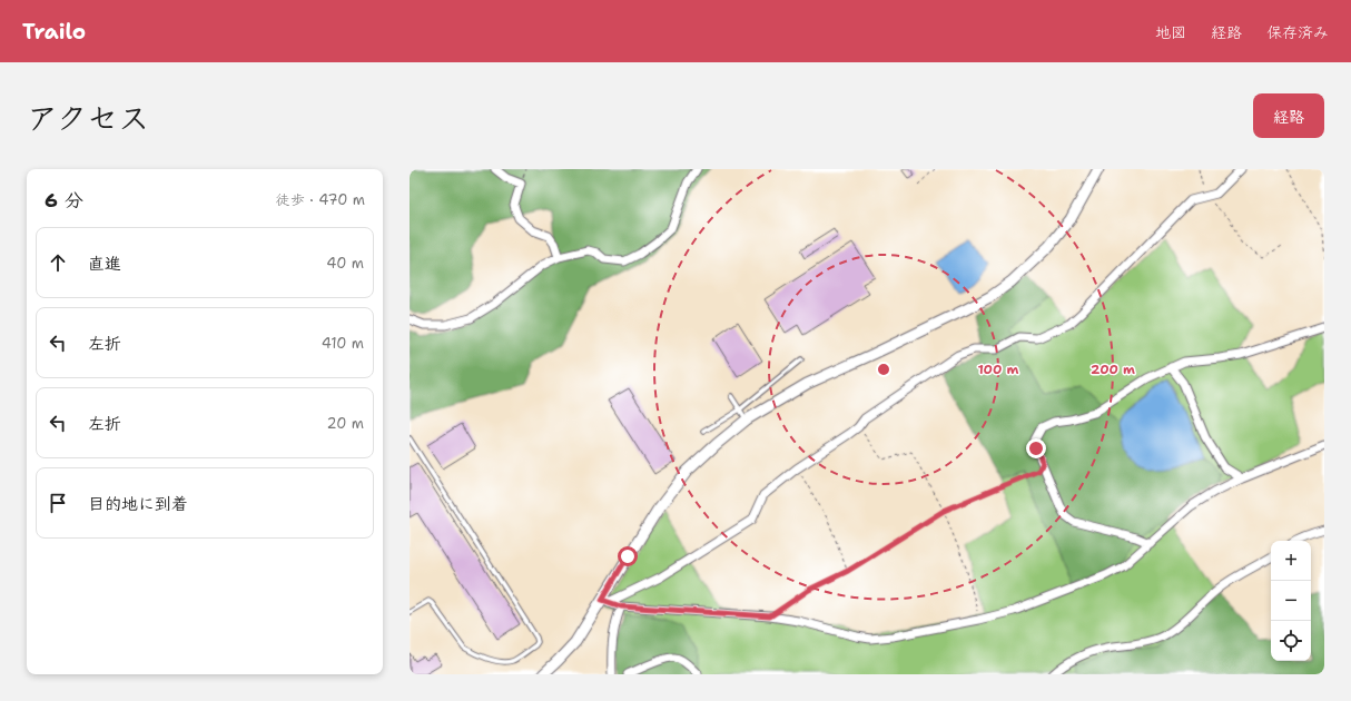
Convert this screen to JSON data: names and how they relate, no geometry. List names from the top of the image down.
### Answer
{
  "page": {
    "header": "Trailo",
    "nav": ["地図", "経路", "保存済み"],
    "title": "アクセス",
    "buttons": "経路",
    "heading": ["6 分", "徒歩 · 470 m"],
    "list": [
      ["直進", "40 m"],
      ["左折", "410 m"],
      ["左折", "20 m"],
      "目的地に到着"
    ],
    "map_buttons": ["+", "−"]
  },
  "rings": ["100 m", "200 m"]
}
